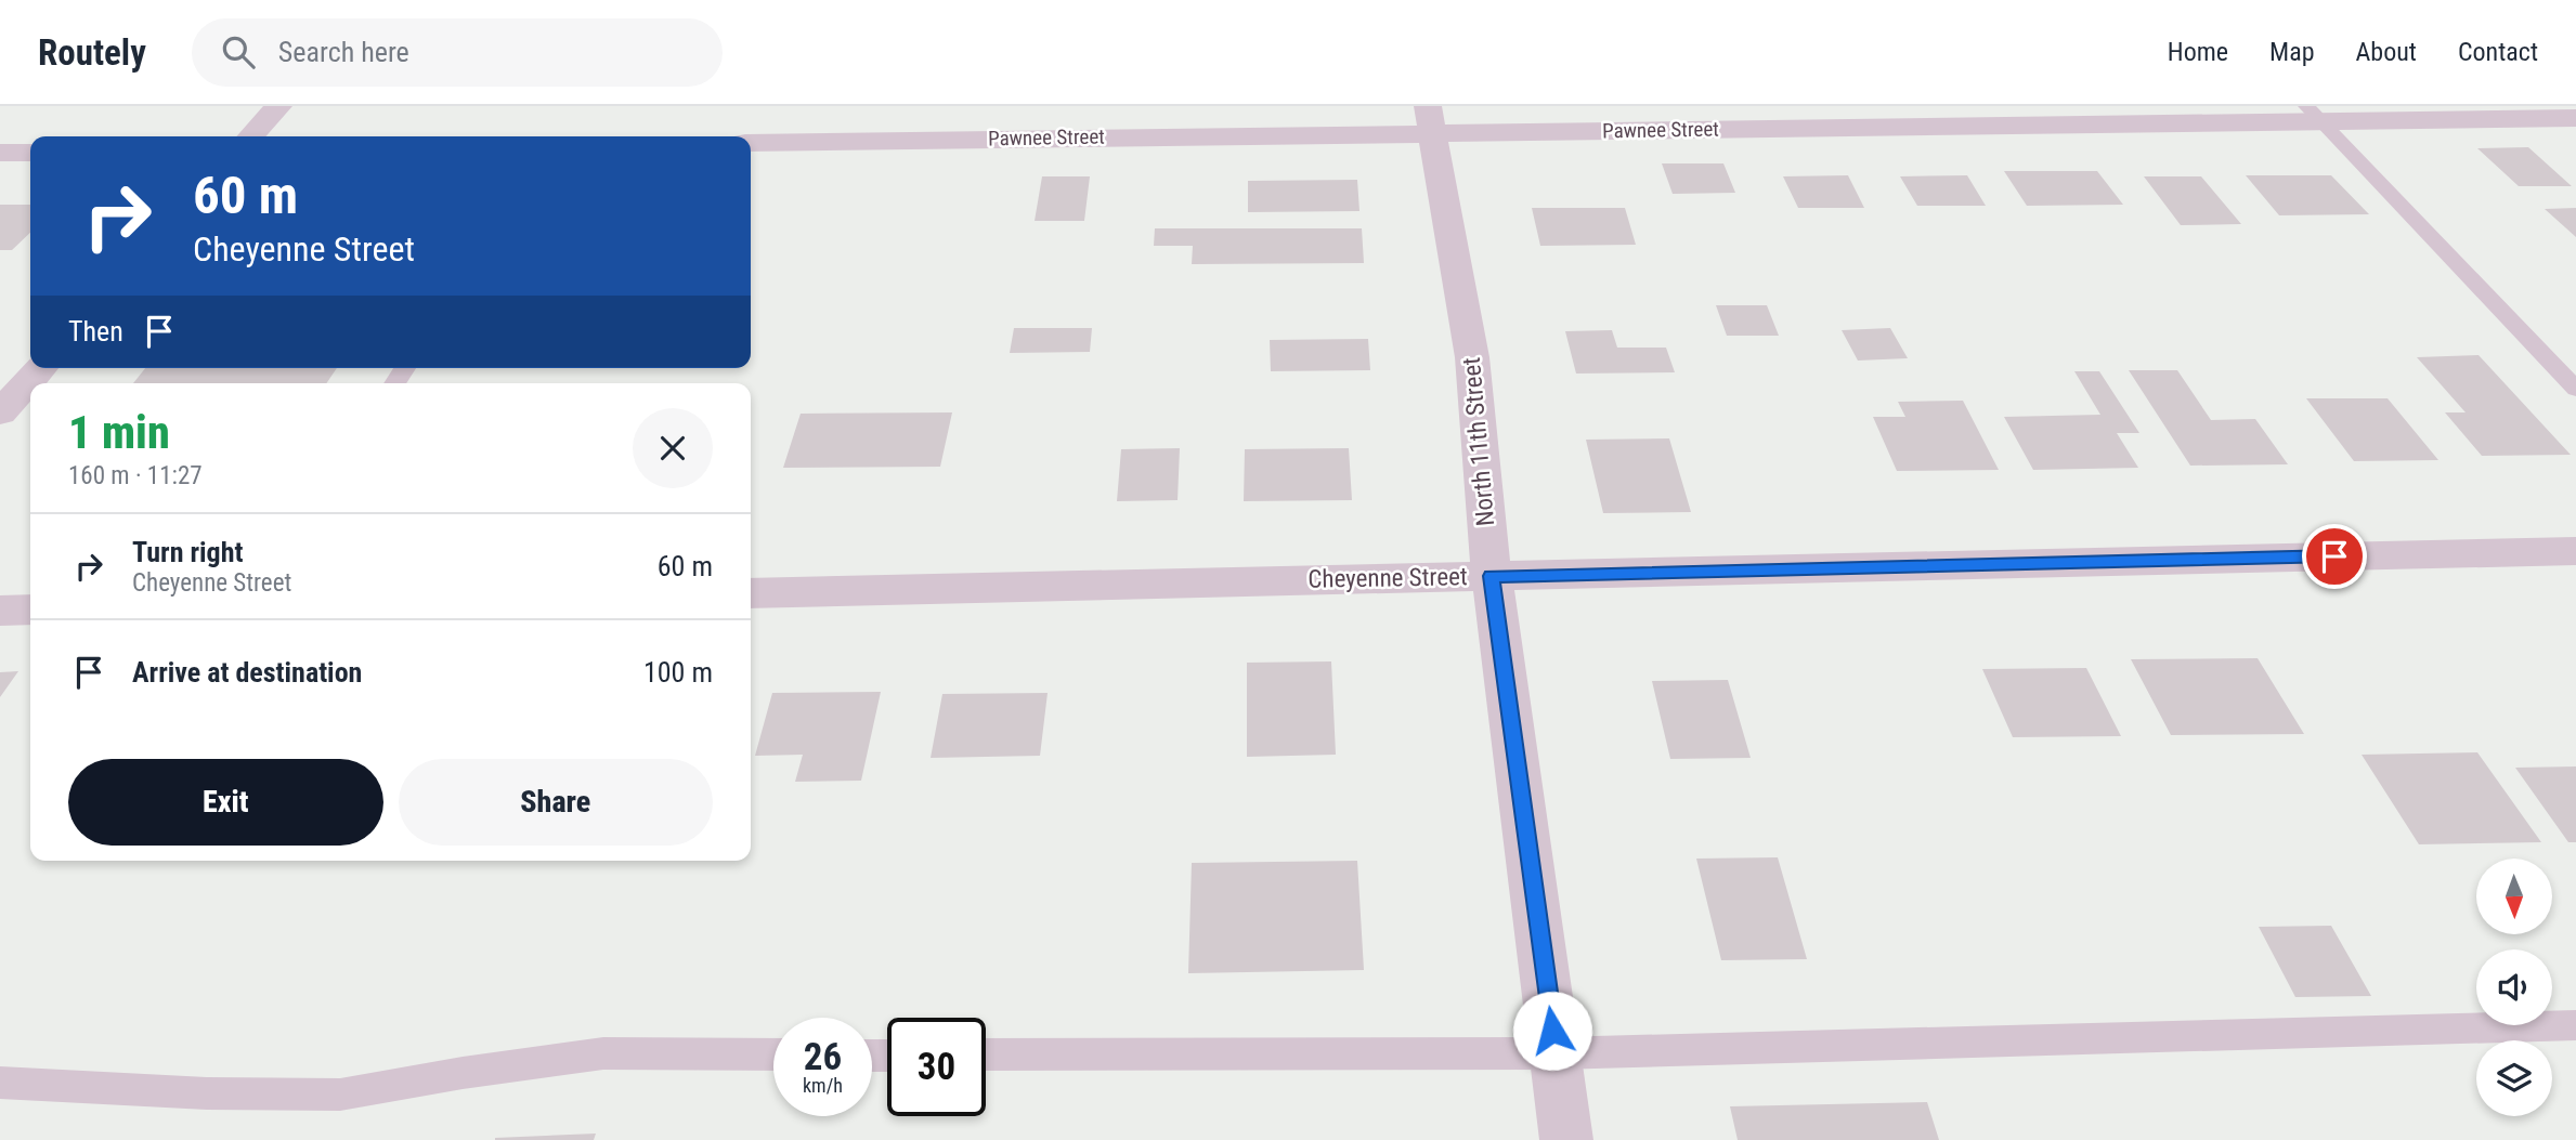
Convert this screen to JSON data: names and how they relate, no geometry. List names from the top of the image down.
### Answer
{
  "streets": {
    "street": ["Pawnee Street", "North 11th Street", "Cheyenne Street"]
  },
  "crossings": [
    ["Pawnee Street", "North 11th Street"],
    ["North 11th Street", "Cheyenne Street"]
  ],
  "north": "bottom",
  "page": {
    "header": "Routely",
    "search": "Search here",
    "nav": [
      "Home",
      "Map",
      "About",
      "Contact"
    ],
    "turn": ["60 m", "Cheyenne Street"],
    "then": "Then",
    "heading": ["1 min", "160 m · 11:27"],
    "list": [
      {
        "name": "Turn right",
        "note": "Cheyenne Street",
        "value": "60 m"
      },
      {
        "name": "Arrive at destination",
        "value": "100 m"
      }
    ],
    "buttons": ["Exit", "Share"],
    "speed": "26 km/h",
    "limit": "30"
  }
}
